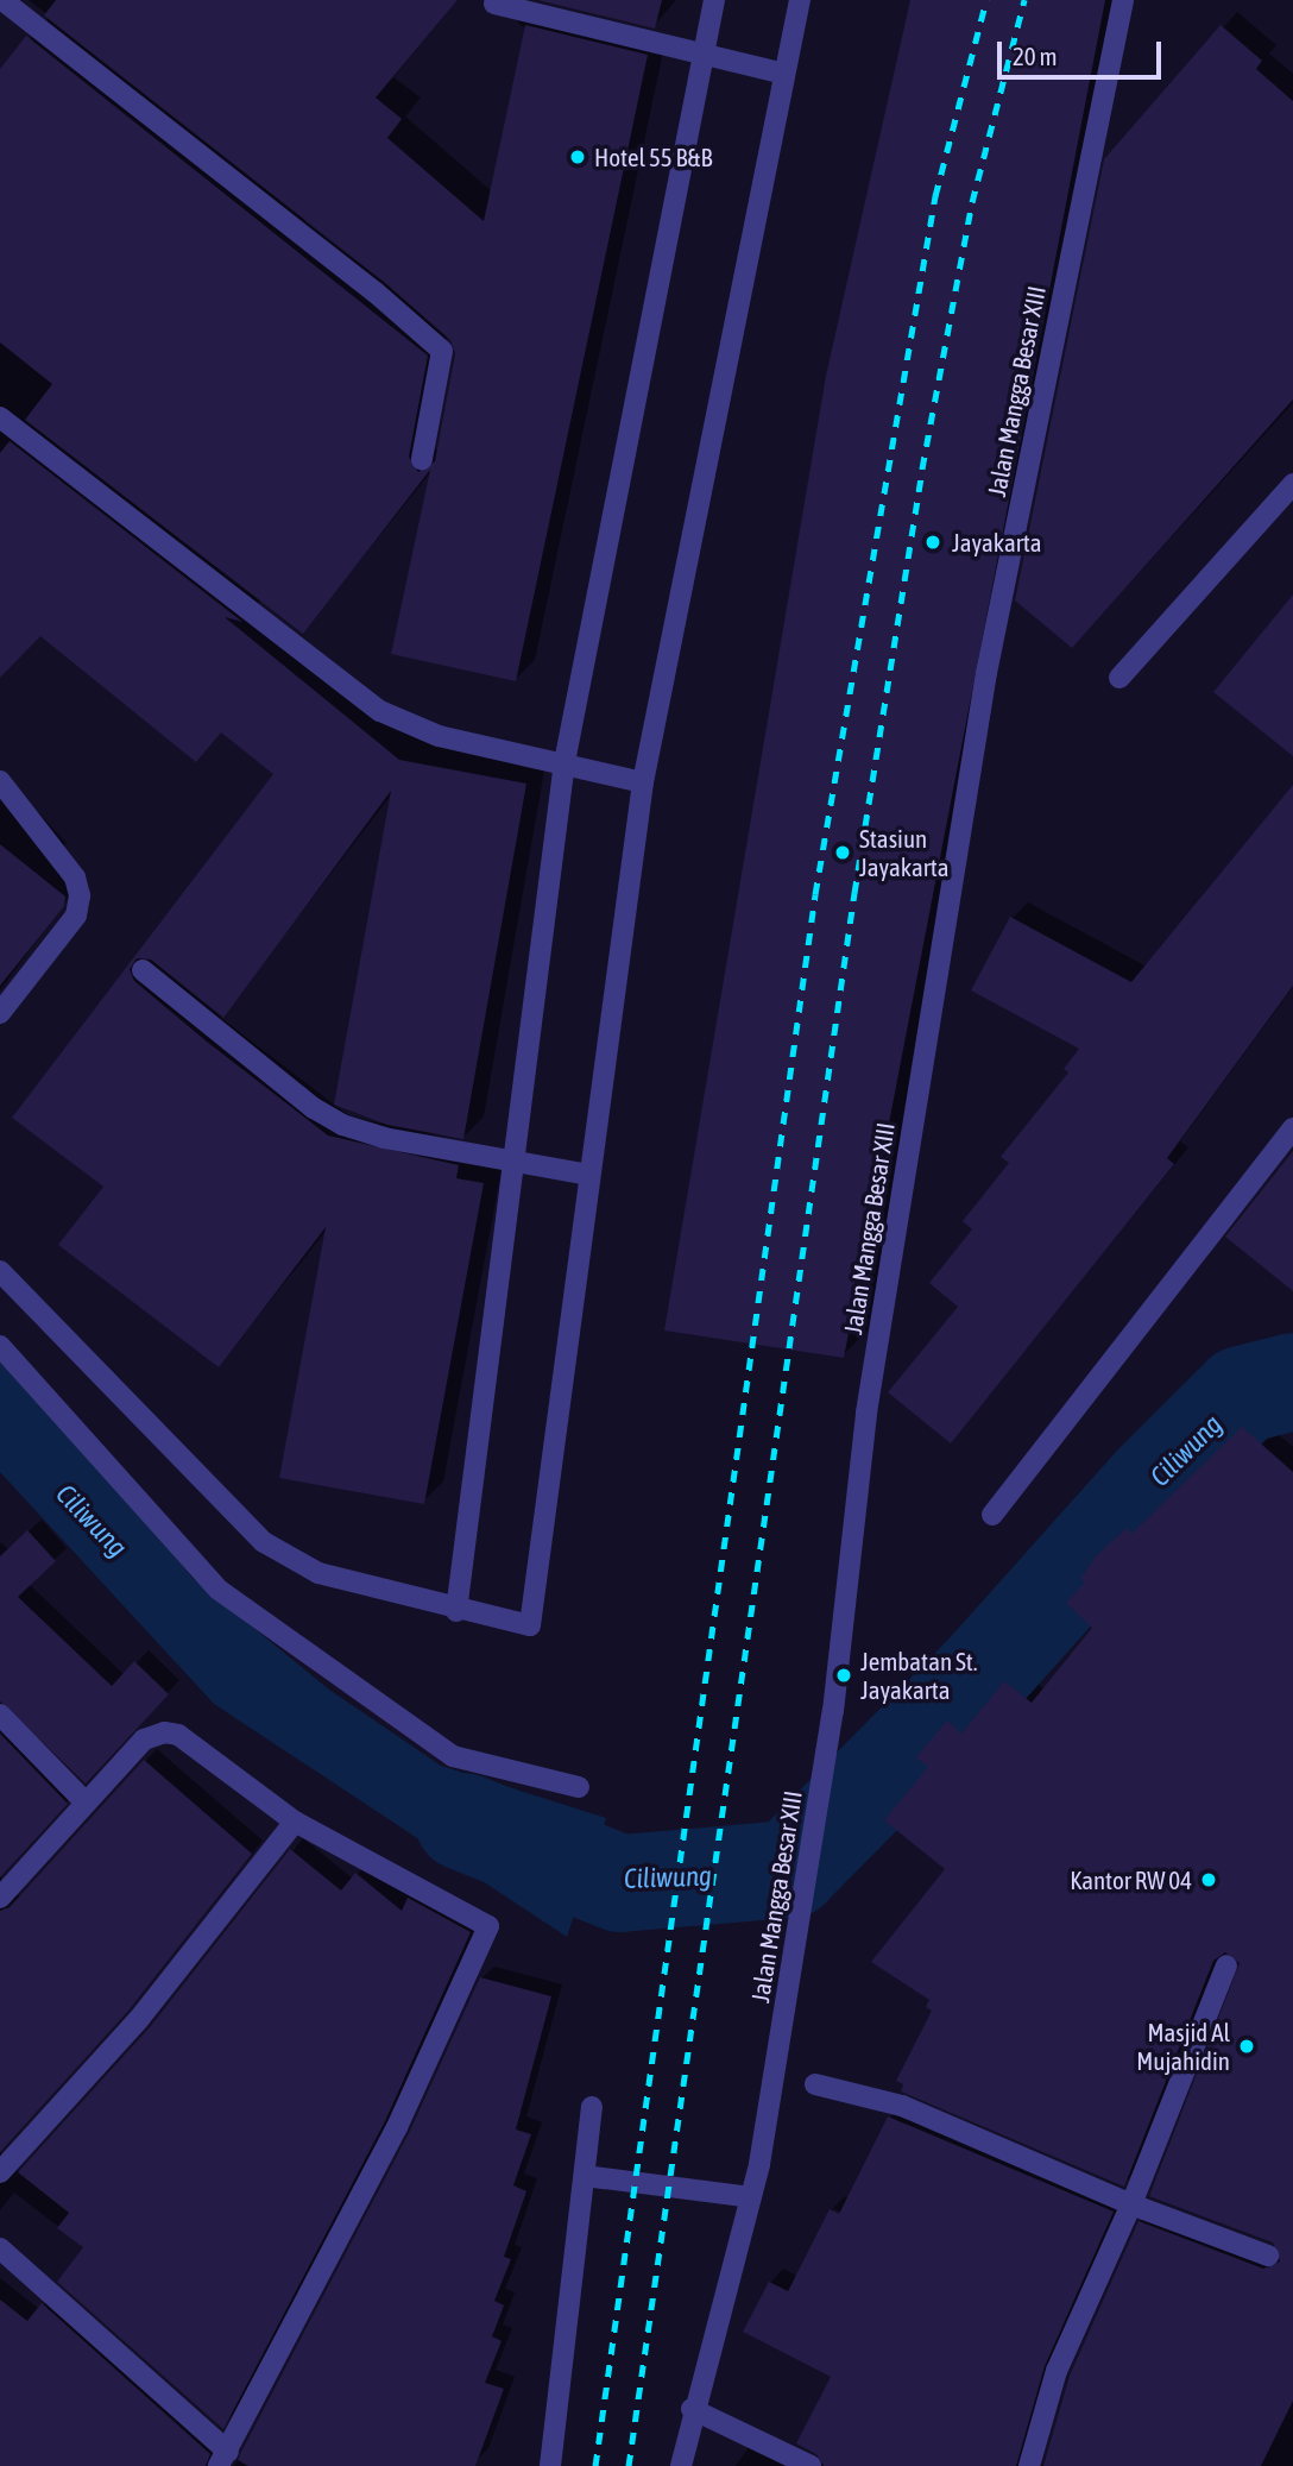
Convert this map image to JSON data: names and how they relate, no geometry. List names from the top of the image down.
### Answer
{
  "streets": {
    "street": ["Jalan Mangga Besar XIII"]
  },
  "water": ["Ciliwung"],
  "places": [
    "Hotel 55 B&B",
    "Jayakarta",
    "Stasiun Jayakarta",
    "Jembatan St. Jayakarta",
    "Kantor RW 04",
    "Masjid Al Mujahidin"
  ],
  "scale_bar": "20 m"
}
